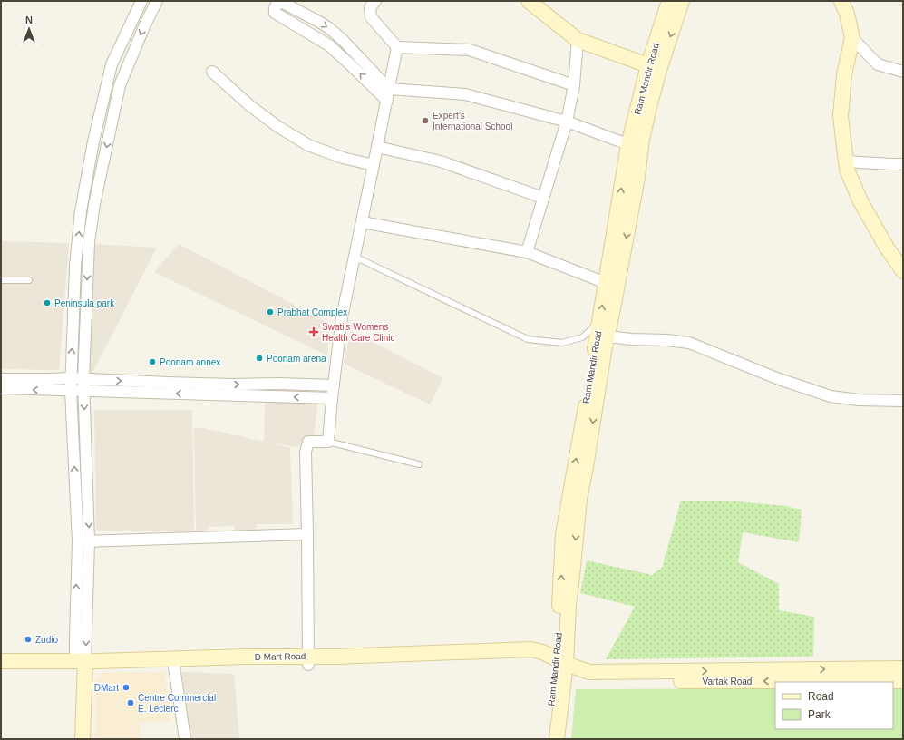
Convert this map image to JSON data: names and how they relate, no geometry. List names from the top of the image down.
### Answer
{
  "streets": {
    "street": ["Ram Mandir Road", "D Mart Road", "Vartak Road"]
  },
  "crossings": [
    ["Ram Mandir Road", "D Mart Road"],
    ["Ram Mandir Road", "Vartak Road"],
    ["D Mart Road", "Vartak Road"]
  ],
  "places": {
    "other": [
      "Expert's International School",
      "Peninsula park",
      "Prabhat Complex",
      "Poonam arena",
      "Poonam annex",
      "Zudio",
      "DMart",
      "Centre Commercial E. Leclerc"
    ],
    "health": ["Swati's Womens Health Care Clinic"]
  },
  "legend": ["Road", "Park"],
  "north": "top"
}
